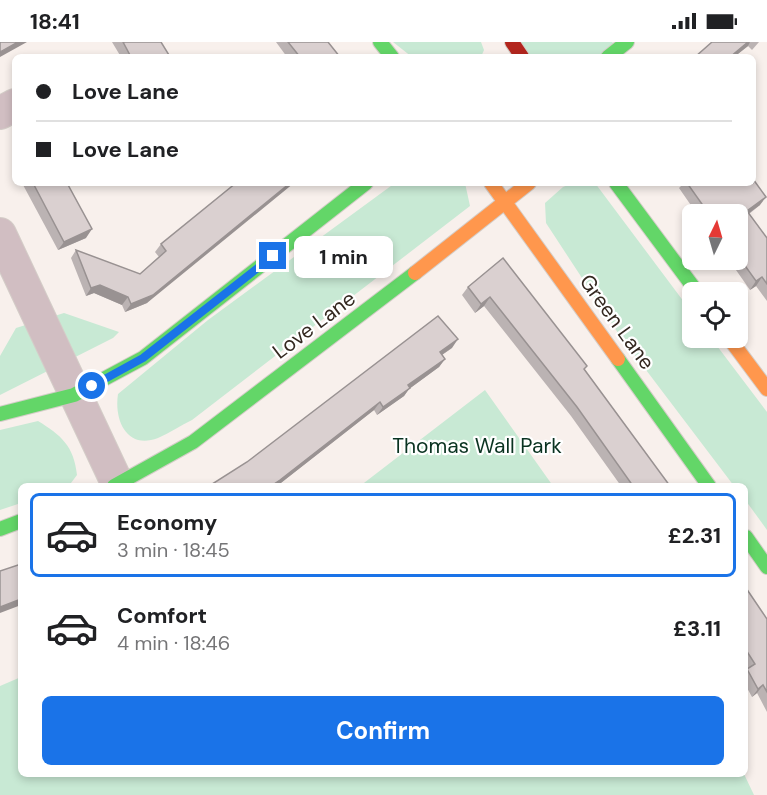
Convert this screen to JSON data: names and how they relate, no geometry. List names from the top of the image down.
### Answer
{
  "streets": {
    "street": ["Green Lane", "Love Lane"]
  },
  "crossings": [
    ["Green Lane", "Love Lane"]
  ],
  "parks": ["Thomas Wall Park"],
  "north": "top",
  "page": {
    "status": "18:41",
    "banner": ["Love Lane", "Love Lane"],
    "bubble": "1 min",
    "list": [
      {
        "name": "Economy",
        "note": "3 min · 18:45",
        "value": "£2.31"
      },
      {
        "name": "Comfort",
        "note": "4 min · 18:46",
        "value": "£3.11"
      }
    ],
    "buttons": "Confirm"
  }
}
